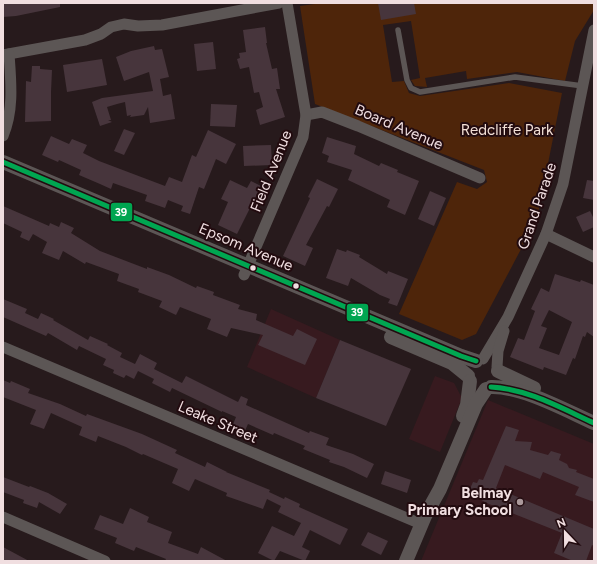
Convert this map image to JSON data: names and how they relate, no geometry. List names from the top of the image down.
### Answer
{
  "streets": {
    "street": [
      "Board Avenue",
      "Field Avenue",
      "Grand Parade",
      "Epsom Avenue",
      "Leake Street"
    ]
  },
  "crossings": [
    ["Board Avenue", "Field Avenue"],
    ["Field Avenue", "Epsom Avenue"],
    ["Grand Parade", "Epsom Avenue"]
  ],
  "parks": ["Redcliffe Park"],
  "places": ["Belmay Primary School"],
  "lines": ["transit line 39"],
  "north": "top"
}
